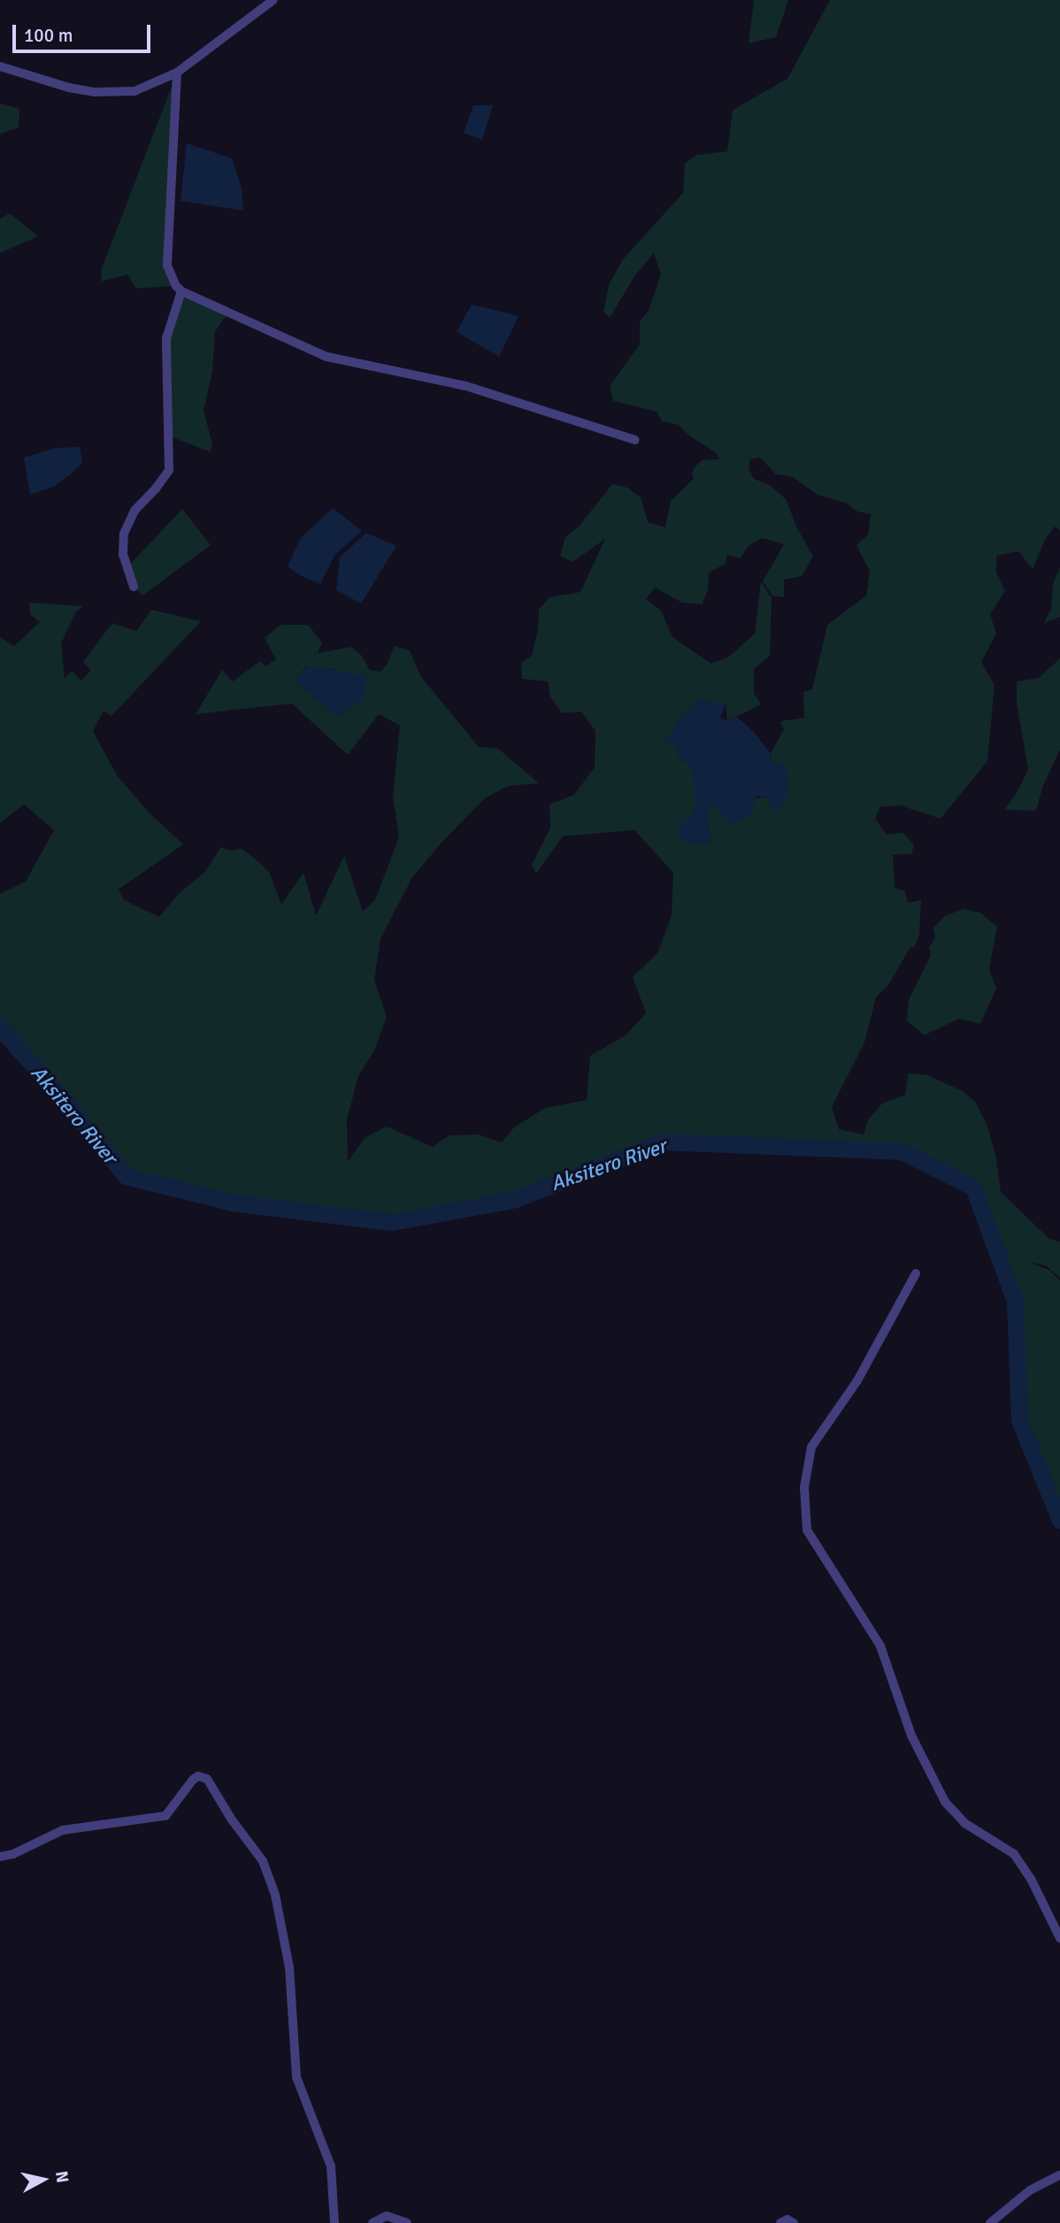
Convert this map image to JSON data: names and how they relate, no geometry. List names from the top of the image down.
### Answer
{
  "water": ["Aksitero River"],
  "scale_bar": "100 m",
  "north": "right"
}
